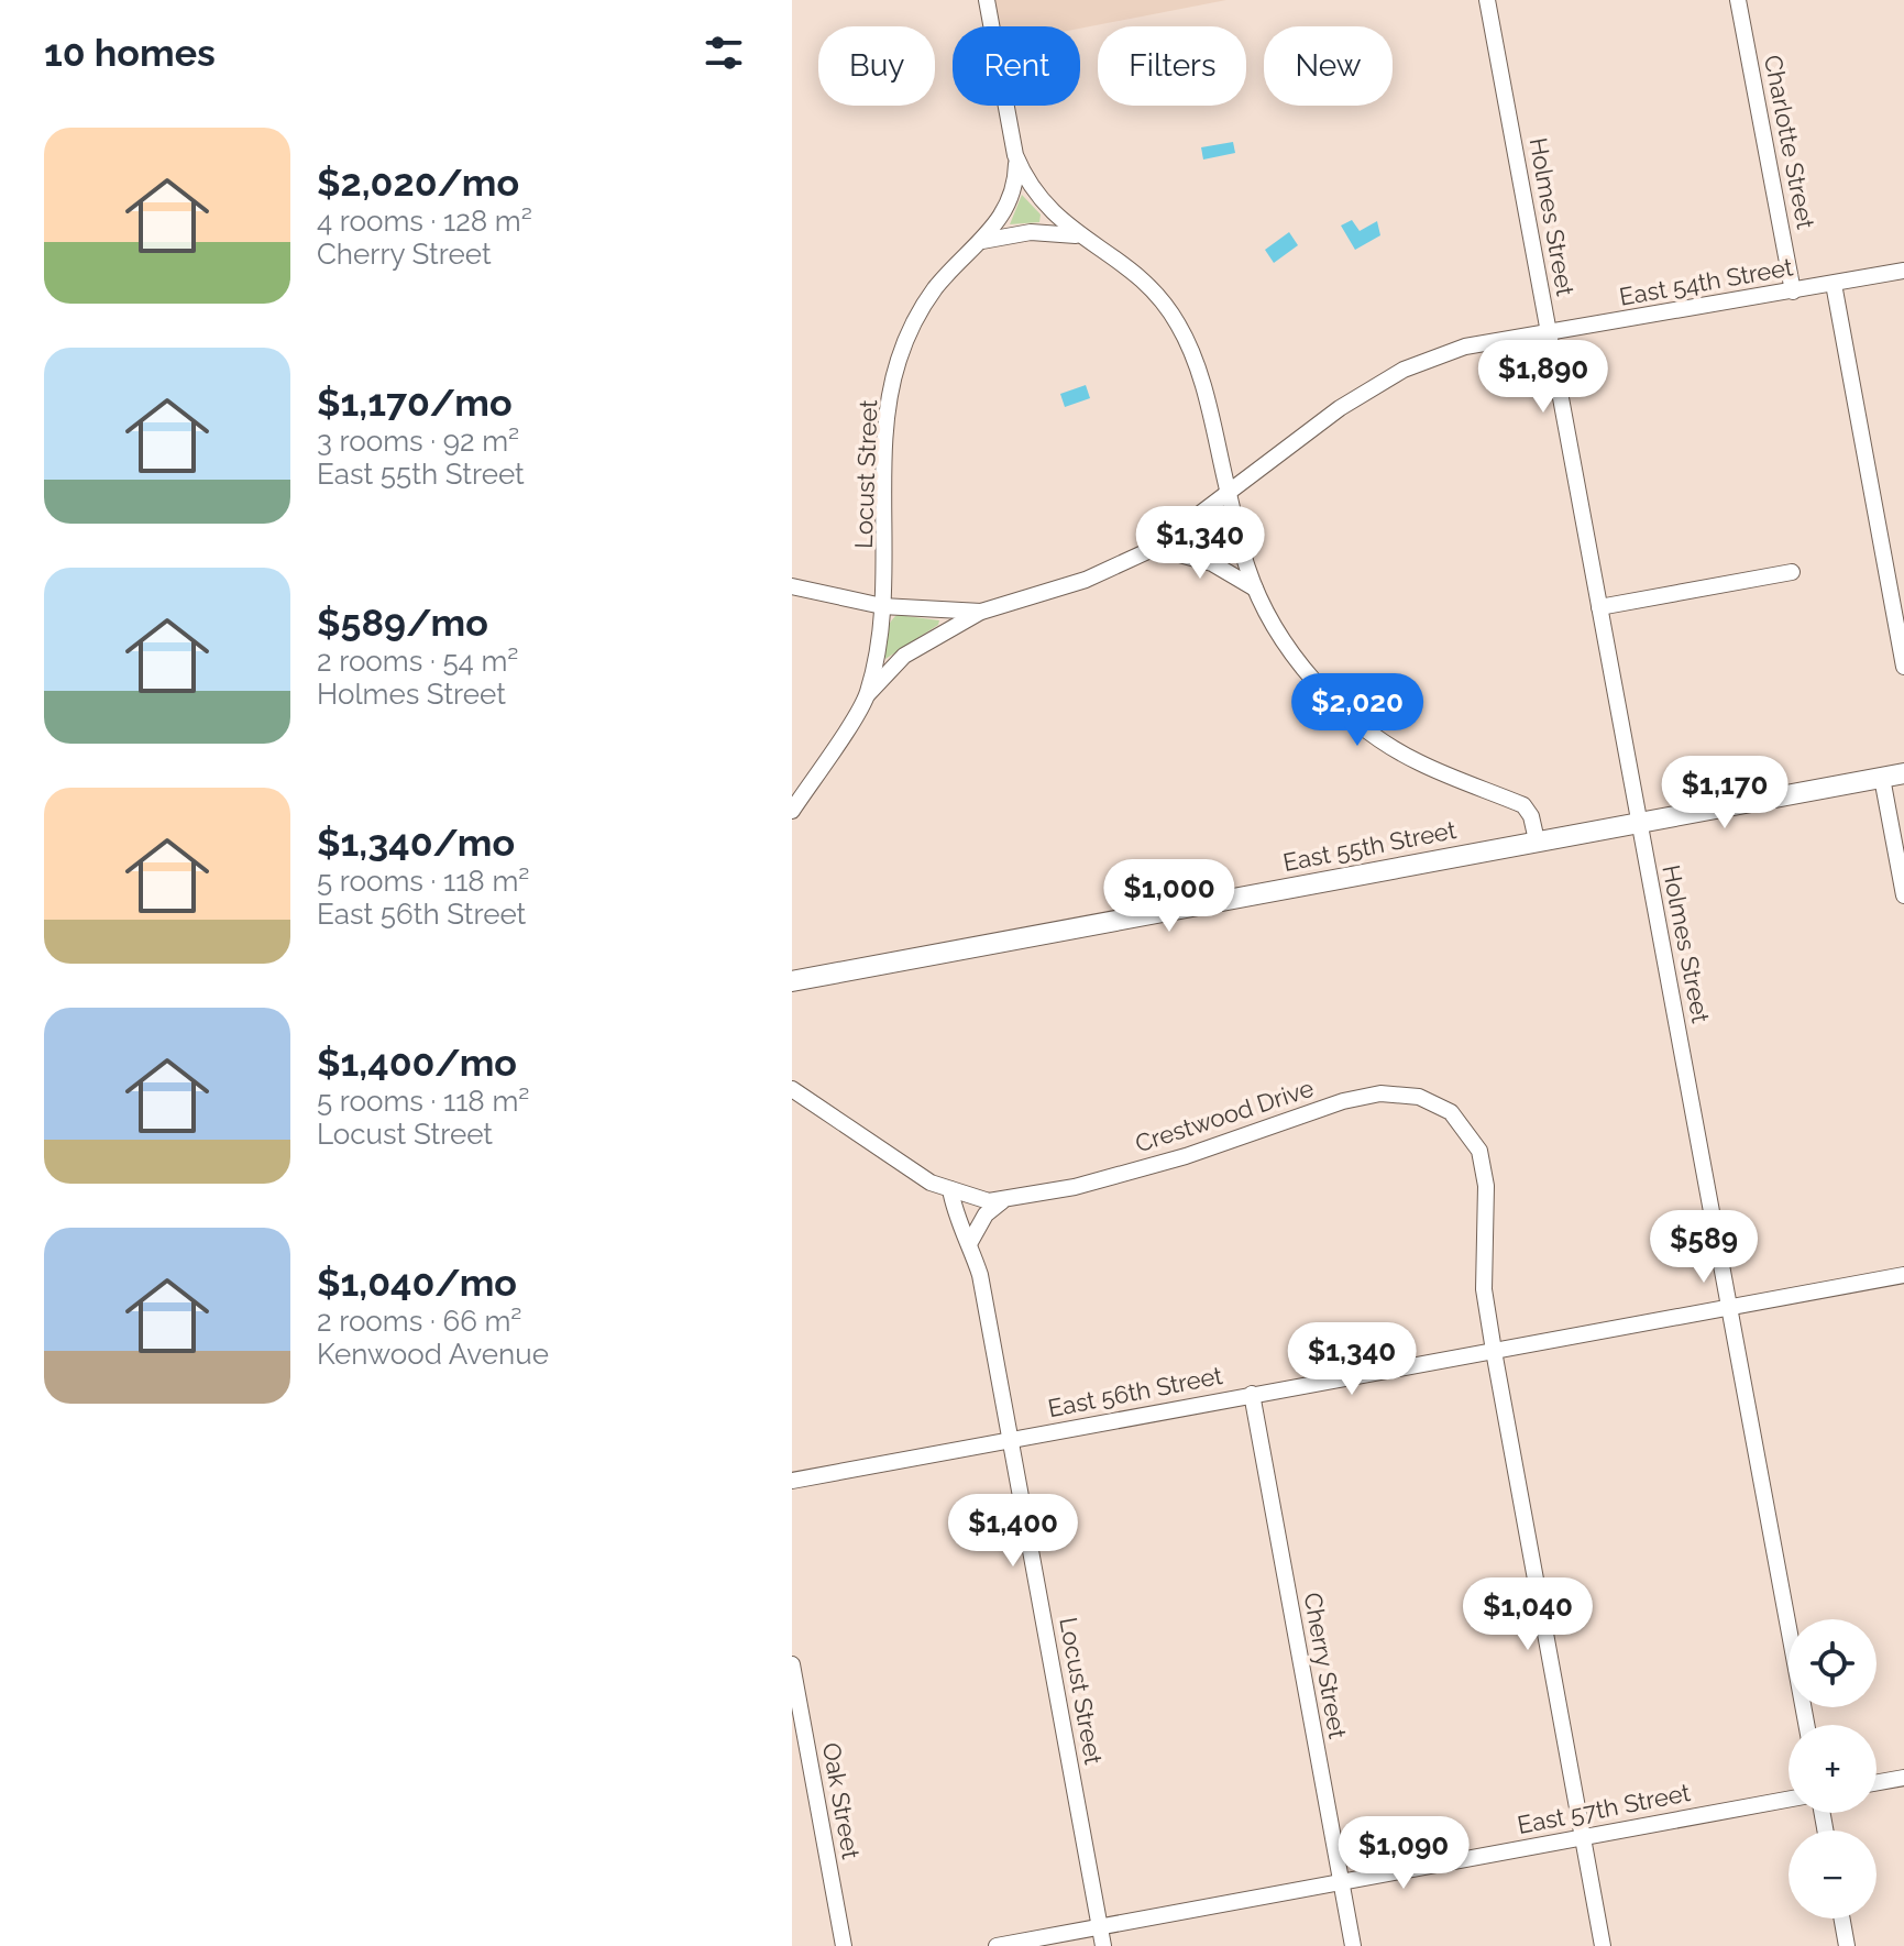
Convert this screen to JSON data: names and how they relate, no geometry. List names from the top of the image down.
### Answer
{
  "streets": {
    "main road": ["East 55th Street"],
    "street": [
      "Charlotte Street",
      "Holmes Street",
      "East 54th Street",
      "Locust Street",
      "Crestwood Drive",
      "East 56th Street",
      "Cherry Street",
      "Oak Street",
      "East 57th Street"
    ]
  },
  "crossings": [
    ["Charlotte Street", "East 54th Street"],
    ["Holmes Street", "East 54th Street"],
    ["Holmes Street", "East 55th Street"],
    ["Holmes Street", "East 56th Street"],
    ["East 54th Street", "Locust Street"],
    ["Locust Street", "Crestwood Drive"],
    ["Locust Street", "East 56th Street"],
    ["Locust Street", "East 57th Street"],
    ["Crestwood Drive", "East 56th Street"],
    ["Crestwood Drive", "East 57th Street"],
    ["East 56th Street", "Cherry Street"],
    ["Cherry Street", "East 57th Street"]
  ],
  "page": {
    "heading": "10 homes",
    "chip": [
      "Buy",
      "Rent",
      "Filters",
      "New"
    ],
    "list": [
      {
        "name": "$2,020/mo",
        "note": "4 rooms · 128 m² · Cherry Street"
      },
      {
        "name": "$1,170/mo",
        "note": "3 rooms · 92 m² · East 55th Street"
      },
      {
        "name": "$589/mo",
        "note": "2 rooms · 54 m² · Holmes Street"
      },
      {
        "name": "$1,340/mo",
        "note": "5 rooms · 118 m² · East 56th Street"
      },
      {
        "name": "$1,400/mo",
        "note": "5 rooms · 118 m² · Locust Street"
      },
      {
        "name": "$1,040/mo",
        "note": "2 rooms · 66 m² · Kenwood Avenue"
      }
    ],
    "price": [
      "$1,890",
      "$1,340",
      "$2,020",
      "$1,170",
      "$1,000",
      "$589",
      "$1,340",
      "$1,400",
      "$1,040",
      "$1,090"
    ],
    "map_buttons": ["+", "−"]
  }
}
